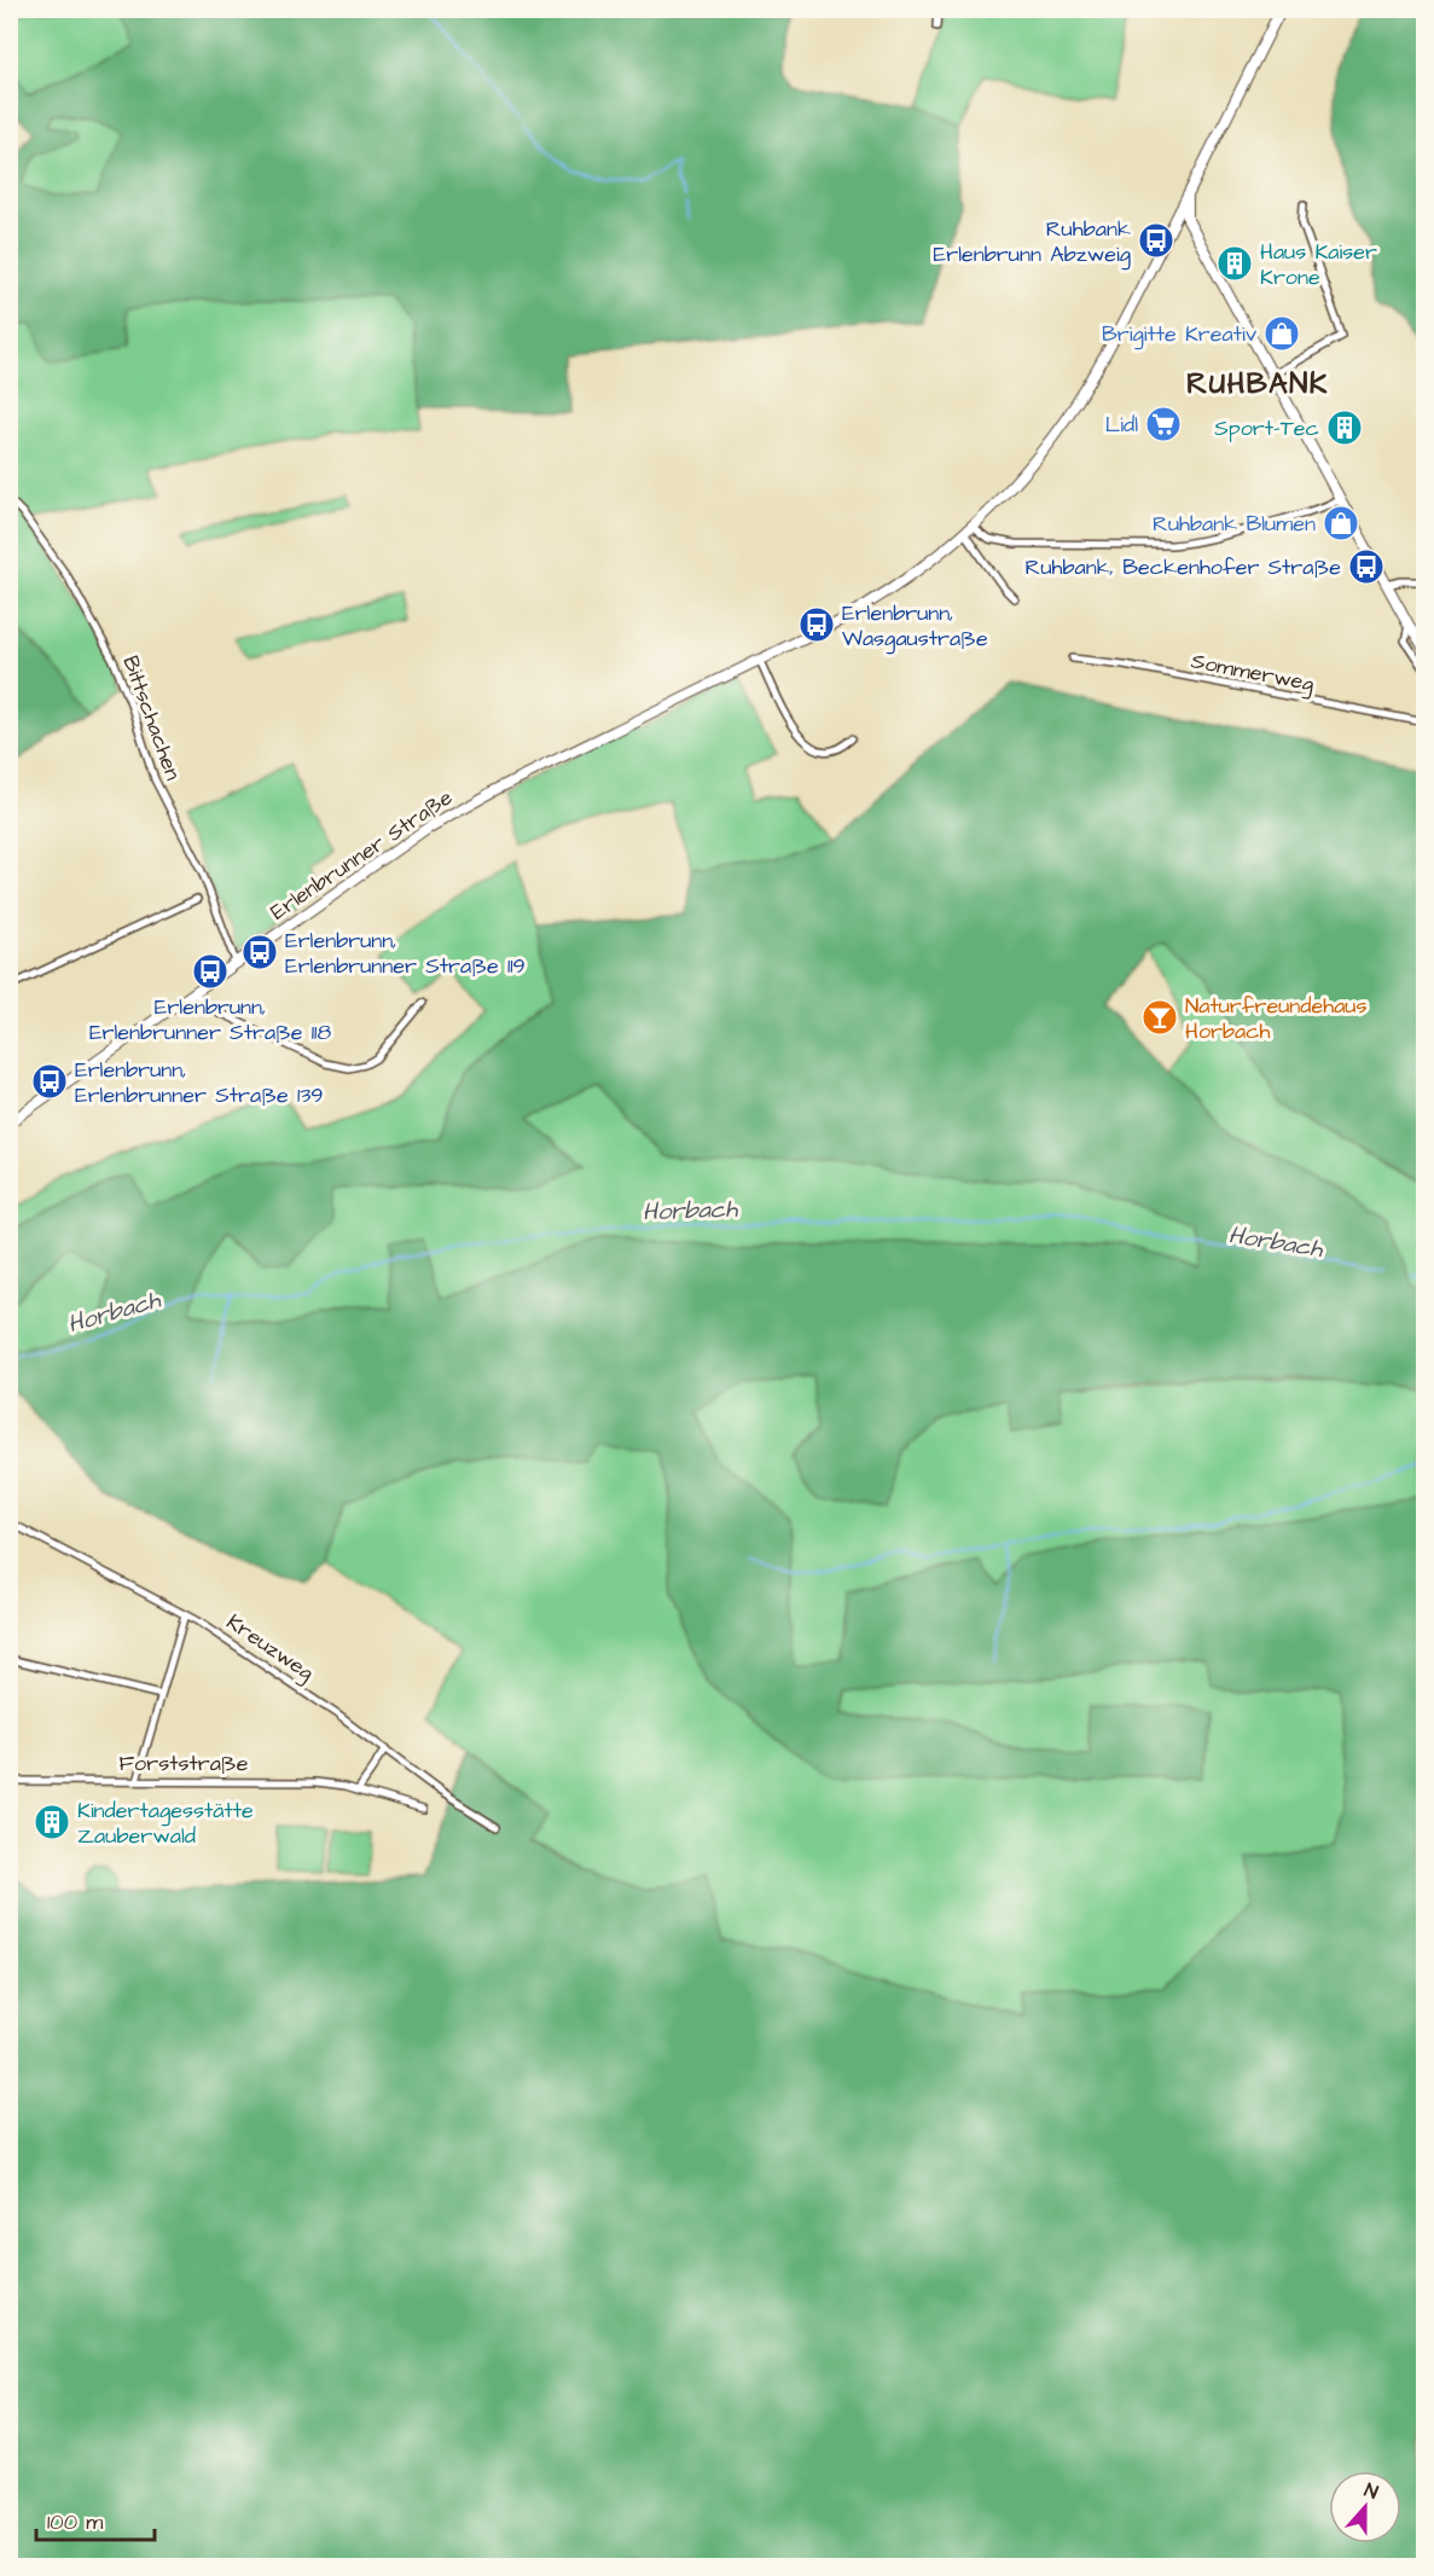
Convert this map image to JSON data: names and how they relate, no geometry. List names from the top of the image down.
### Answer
{
  "streets": {
    "street": [
      "Sommerweg",
      "Bittschachen",
      "Erlenbrunner Straße",
      "Kreuzweg",
      "Forststraße"
    ]
  },
  "crossings": [
    ["Bittschachen", "Erlenbrunner Straße"]
  ],
  "districts": ["RUHBANK"],
  "water": ["Horbach"],
  "places": {
    "bus stop": [
      "Ruhbank Erlenbrunn Abzweig",
      "Ruhbank, Beckenhofer Straße",
      "Erlenbrunn, Wasgaustraße",
      "Erlenbrunn, Erlenbrunner Straße 119",
      "Erlenbrunn, Erlenbrunner Straße 118",
      "Erlenbrunn, Erlenbrunner Straße 139"
    ],
    "building": ["Haus Kaiser Krone", "Sport-Tec", "Kindertagesstätte Zauberwald"],
    "shop": ["Brigitte Kreativ", "Ruhbank Blumen"],
    "supermarket": ["Lidl"],
    "bar": ["Naturfreundehaus Horbach"]
  },
  "scale_bar": "100 m",
  "north": "top"
}
